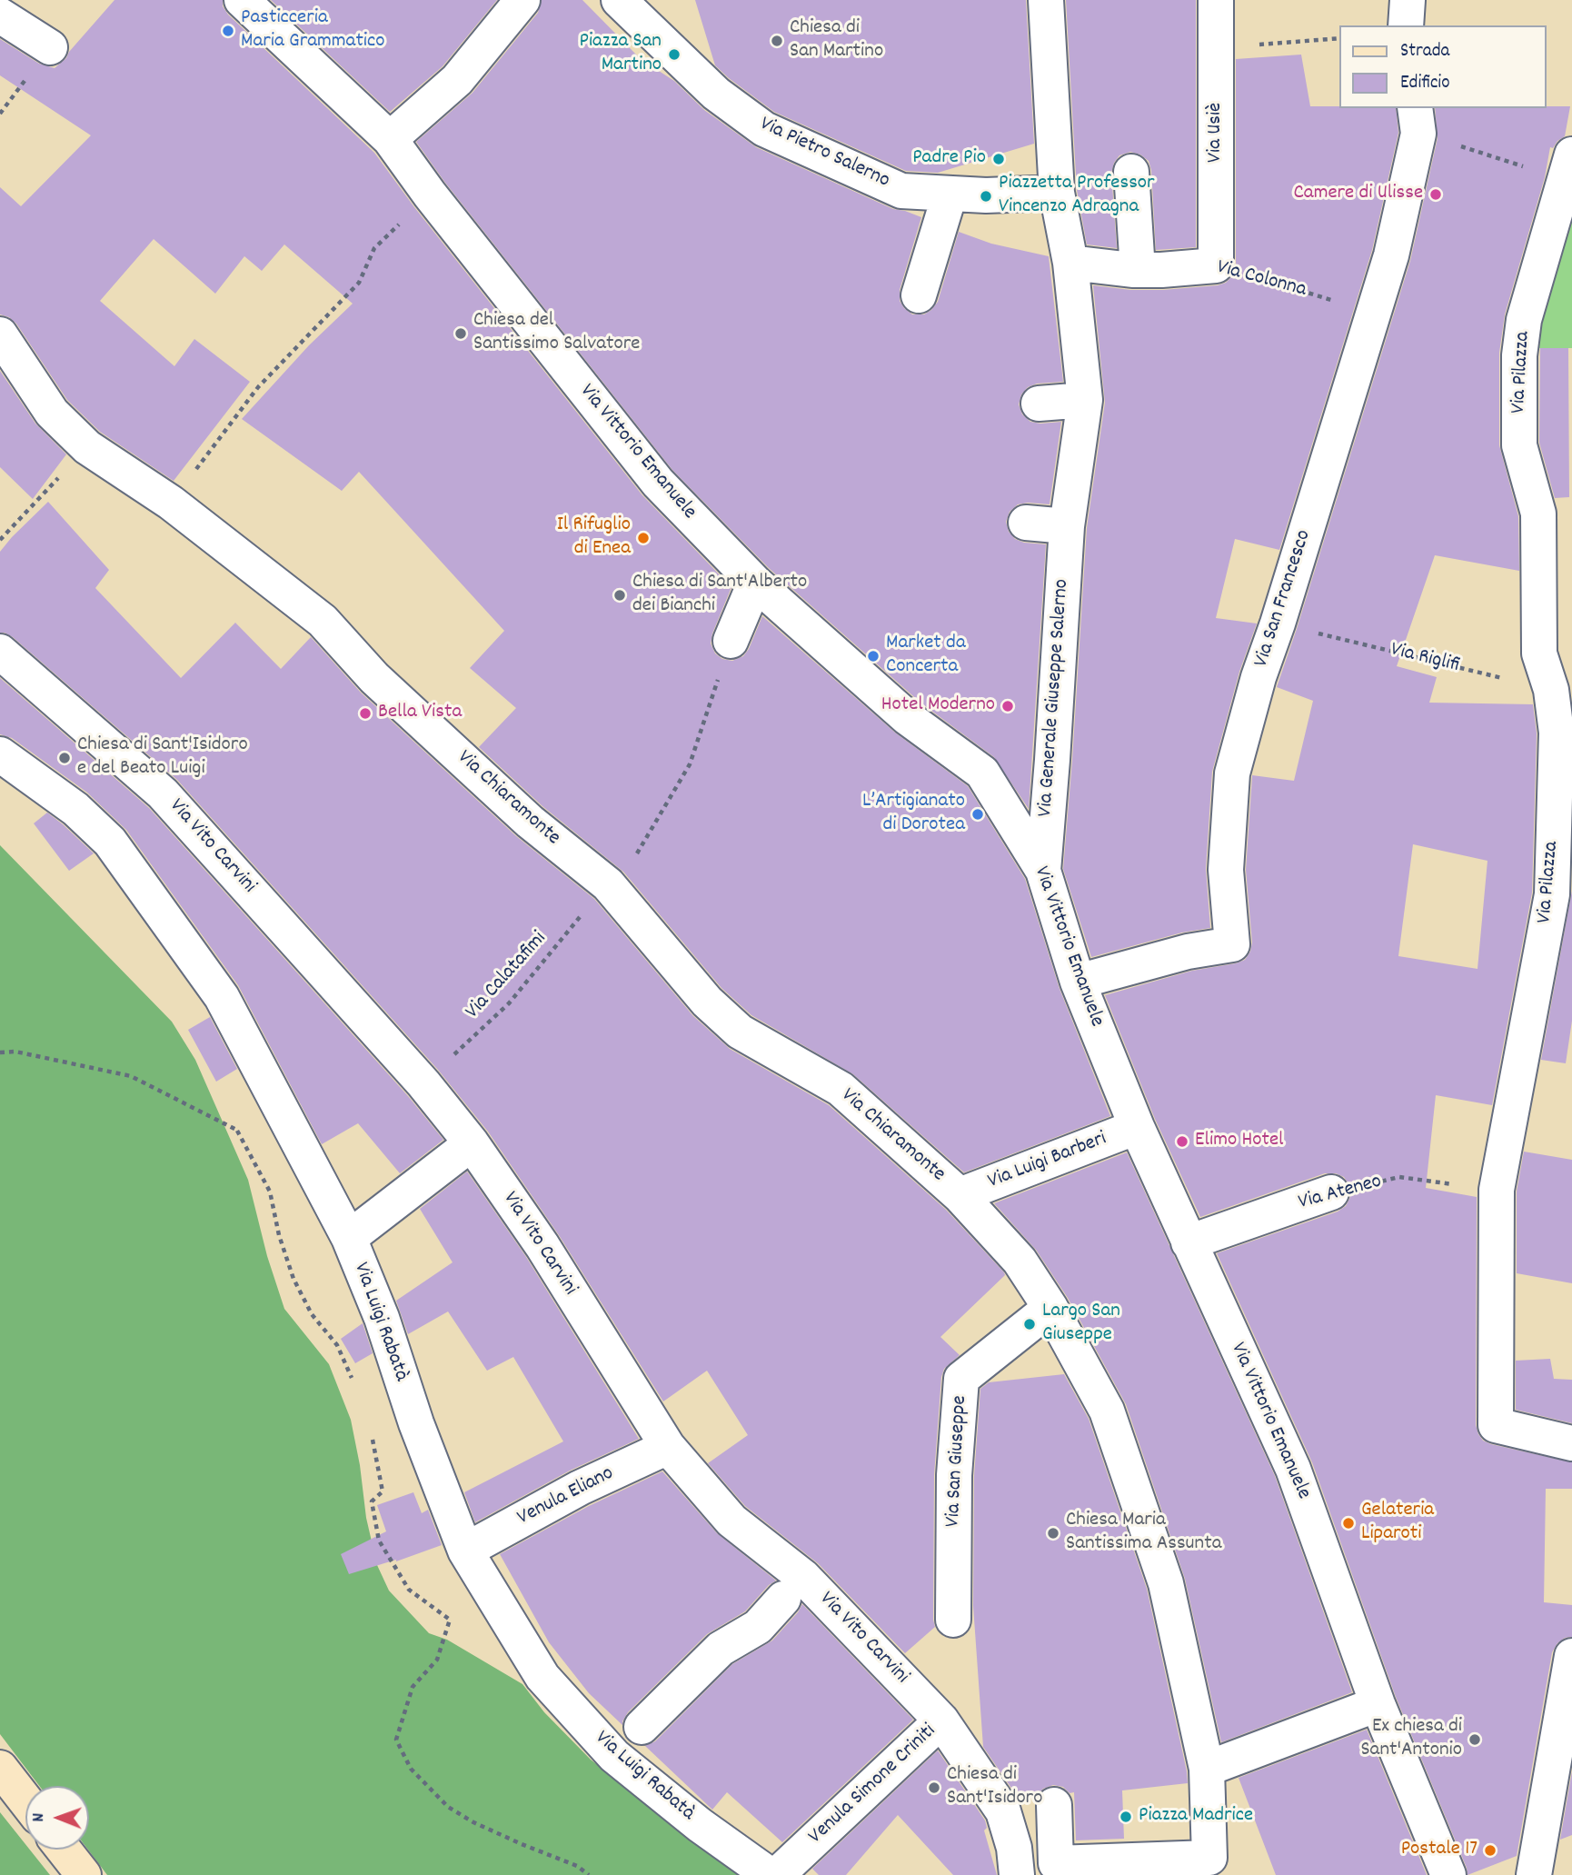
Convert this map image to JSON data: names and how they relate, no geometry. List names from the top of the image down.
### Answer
{
  "streets": {
    "street": [
      "Via Usiè",
      "Via Pietro Salerno",
      "Via Colonna",
      "Via Pilazza",
      "Via Vittorio Emanuele",
      "Via San Francesco",
      "Via Generale Giuseppe Salerno",
      "Via Chiaramonte",
      "Via Vito Carvini",
      "Via Luigi Barberi",
      "Via Ateneo",
      "Via Luigi Rabatà",
      "Via San Giuseppe",
      "Venula Eliano",
      "Venula Simone Criniti"
    ],
    "path": ["Via Riglifi", "Via Calatafimi"]
  },
  "crossings": [
    ["Via Usiè", "Via Colonna"],
    ["Via Pietro Salerno", "Via Generale Giuseppe Salerno"],
    ["Via Colonna", "Via San Francesco"],
    ["Via Colonna", "Via Generale Giuseppe Salerno"],
    ["Via Pilazza", "Via Riglifi"],
    ["Via Pilazza", "Via Ateneo"],
    ["Via Vittorio Emanuele", "Via San Francesco"],
    ["Via Vittorio Emanuele", "Via Generale Giuseppe Salerno"],
    ["Via Vittorio Emanuele", "Via Luigi Barberi"],
    ["Via Vittorio Emanuele", "Via Ateneo"],
    ["Via San Francesco", "Via Riglifi"],
    ["Via Chiaramonte", "Via Calatafimi"],
    ["Via Chiaramonte", "Via Luigi Barberi"],
    ["Via Chiaramonte", "Via San Giuseppe"],
    ["Via Vito Carvini", "Via Calatafimi"],
    ["Via Vito Carvini", "Venula Eliano"],
    ["Via Vito Carvini", "Venula Simone Criniti"],
    ["Via Luigi Rabatà", "Venula Eliano"]
  ],
  "places": [
    "Pasticceria Maria Grammatico",
    "Chiesa di San Martino",
    "Piazza San Martino",
    "Padre Pio",
    "Camere di Ulisse",
    "Piazzetta Professor Vincenzo Adragna",
    "Chiesa del Santissimo Salvatore",
    "Il Rifuglio di Enea",
    "Chiesa di Sant'Alberto dei Bianchi",
    "Market da Concerta",
    "Hotel Moderno",
    "Bella Vista",
    "Chiesa di Sant'Isidoro e del Beato Luigi",
    "L’Artigianato di Dorotea",
    "Elimo Hotel",
    "Largo San Giuseppe",
    "Gelateria Liparoti",
    "Chiesa Maria Santissima Assunta",
    "Ex chiesa di Sant'Antonio",
    "Chiesa di Sant'Isidoro",
    "Piazza Madrice",
    "Postale 17"
  ],
  "legend": ["Strada", "Edificio"],
  "north": "left"
}
